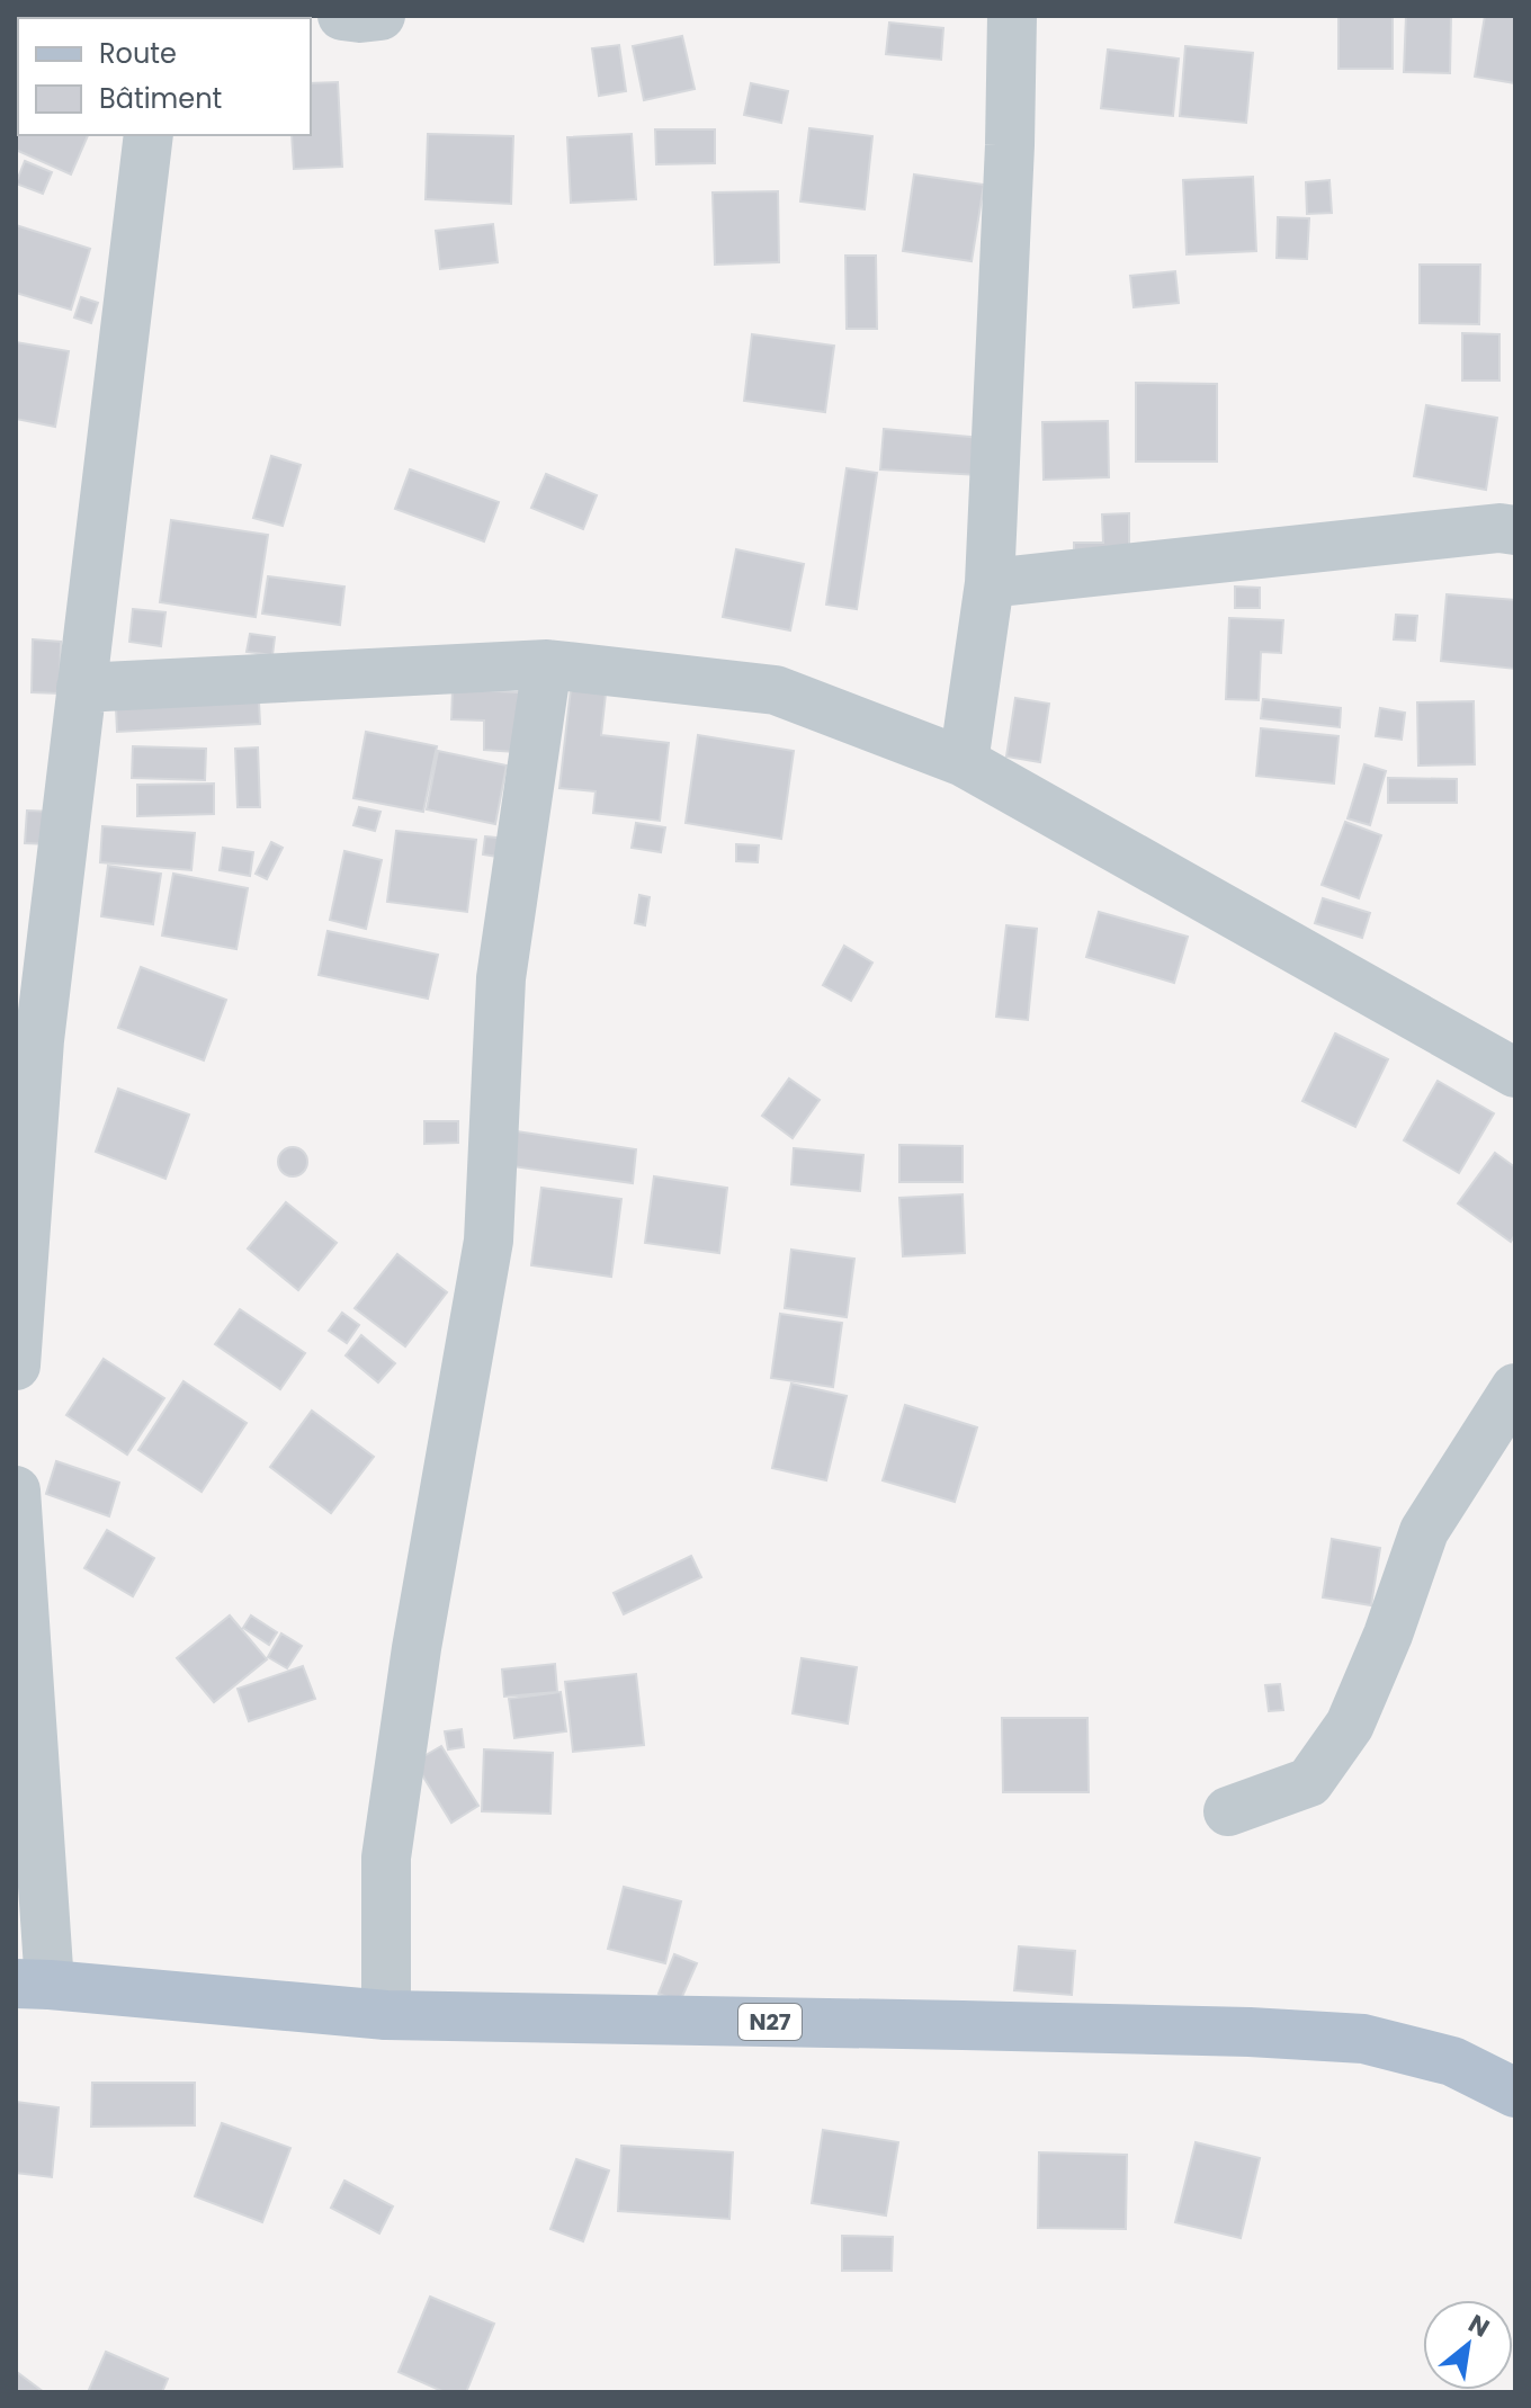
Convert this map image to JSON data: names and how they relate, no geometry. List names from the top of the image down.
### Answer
{
  "streets": {
    "main road": ["N27"]
  },
  "legend": ["Route", "Bâtiment"],
  "north": "top right"
}
